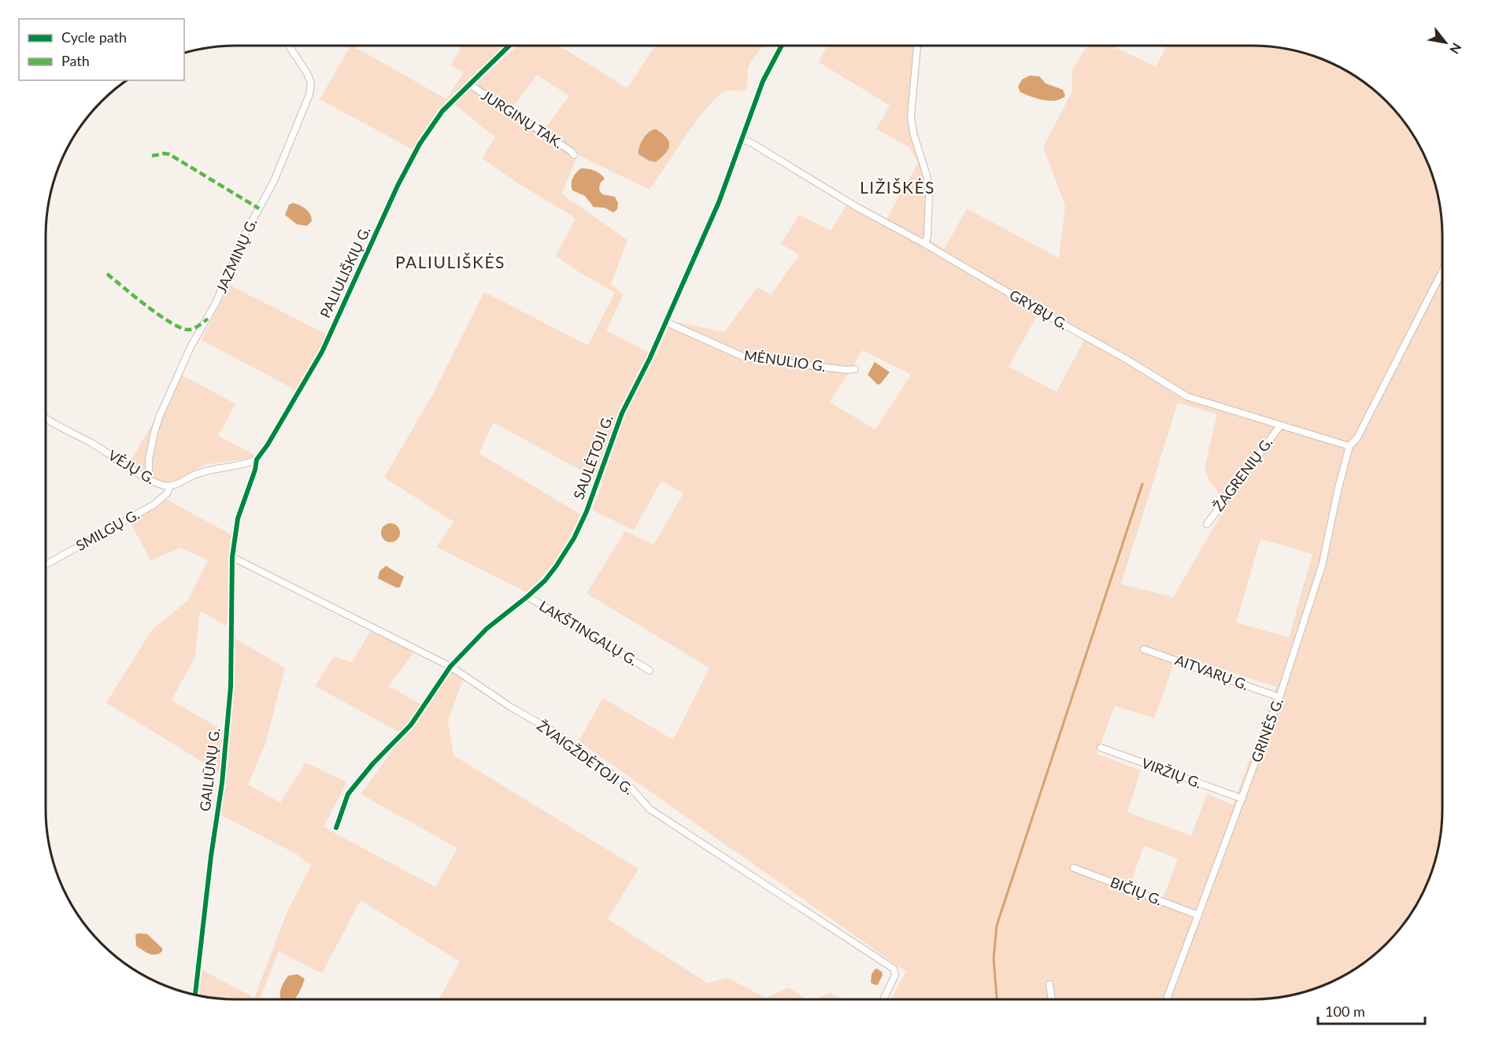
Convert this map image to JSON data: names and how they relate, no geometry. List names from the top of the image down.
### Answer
{
  "streets": {
    "street": [
      "JURGINŲ TAK.",
      "JAZMINŲ G.",
      "PALIULIŠKIŲ G.",
      "GRYBŲ G.",
      "MĖNULIO G.",
      "SAULĖTOJI G.",
      "VĖJŲ G.",
      "ŽAGRENIŲ G.",
      "SMILGŲ G.",
      "LAKŠTINGALŲ G.",
      "AITVARŲ G.",
      "GRINĖS G.",
      "ŽVAIGŽDĖTOJI G.",
      "GAILIŪNŲ G.",
      "VIRŽIŲ G.",
      "BIČIŲ G."
    ]
  },
  "crossings": [
    ["JURGINŲ TAK.", "PALIULIŠKIŲ G."],
    ["JAZMINŲ G.", "VĖJŲ G."],
    ["PALIULIŠKIŲ G.", "VĖJŲ G."],
    ["PALIULIŠKIŲ G.", "GAILIŪNŲ G."],
    ["GRYBŲ G.", "SAULĖTOJI G."],
    ["GRYBŲ G.", "ŽAGRENIŲ G."],
    ["GRYBŲ G.", "GRINĖS G."],
    ["MĖNULIO G.", "SAULĖTOJI G."],
    ["SAULĖTOJI G.", "LAKŠTINGALŲ G."],
    ["SAULĖTOJI G.", "ŽVAIGŽDĖTOJI G."],
    ["VĖJŲ G.", "SMILGŲ G."],
    ["AITVARŲ G.", "GRINĖS G."],
    ["GRINĖS G.", "VIRŽIŲ G."],
    ["GRINĖS G.", "BIČIŲ G."],
    ["ŽVAIGŽDĖTOJI G.", "GAILIŪNŲ G."]
  ],
  "districts": ["LIŽIŠKĖS", "PALIULIŠKĖS"],
  "legend": ["Cycle path", "Path"],
  "scale_bar": "100 m",
  "north": "bottom right"
}
